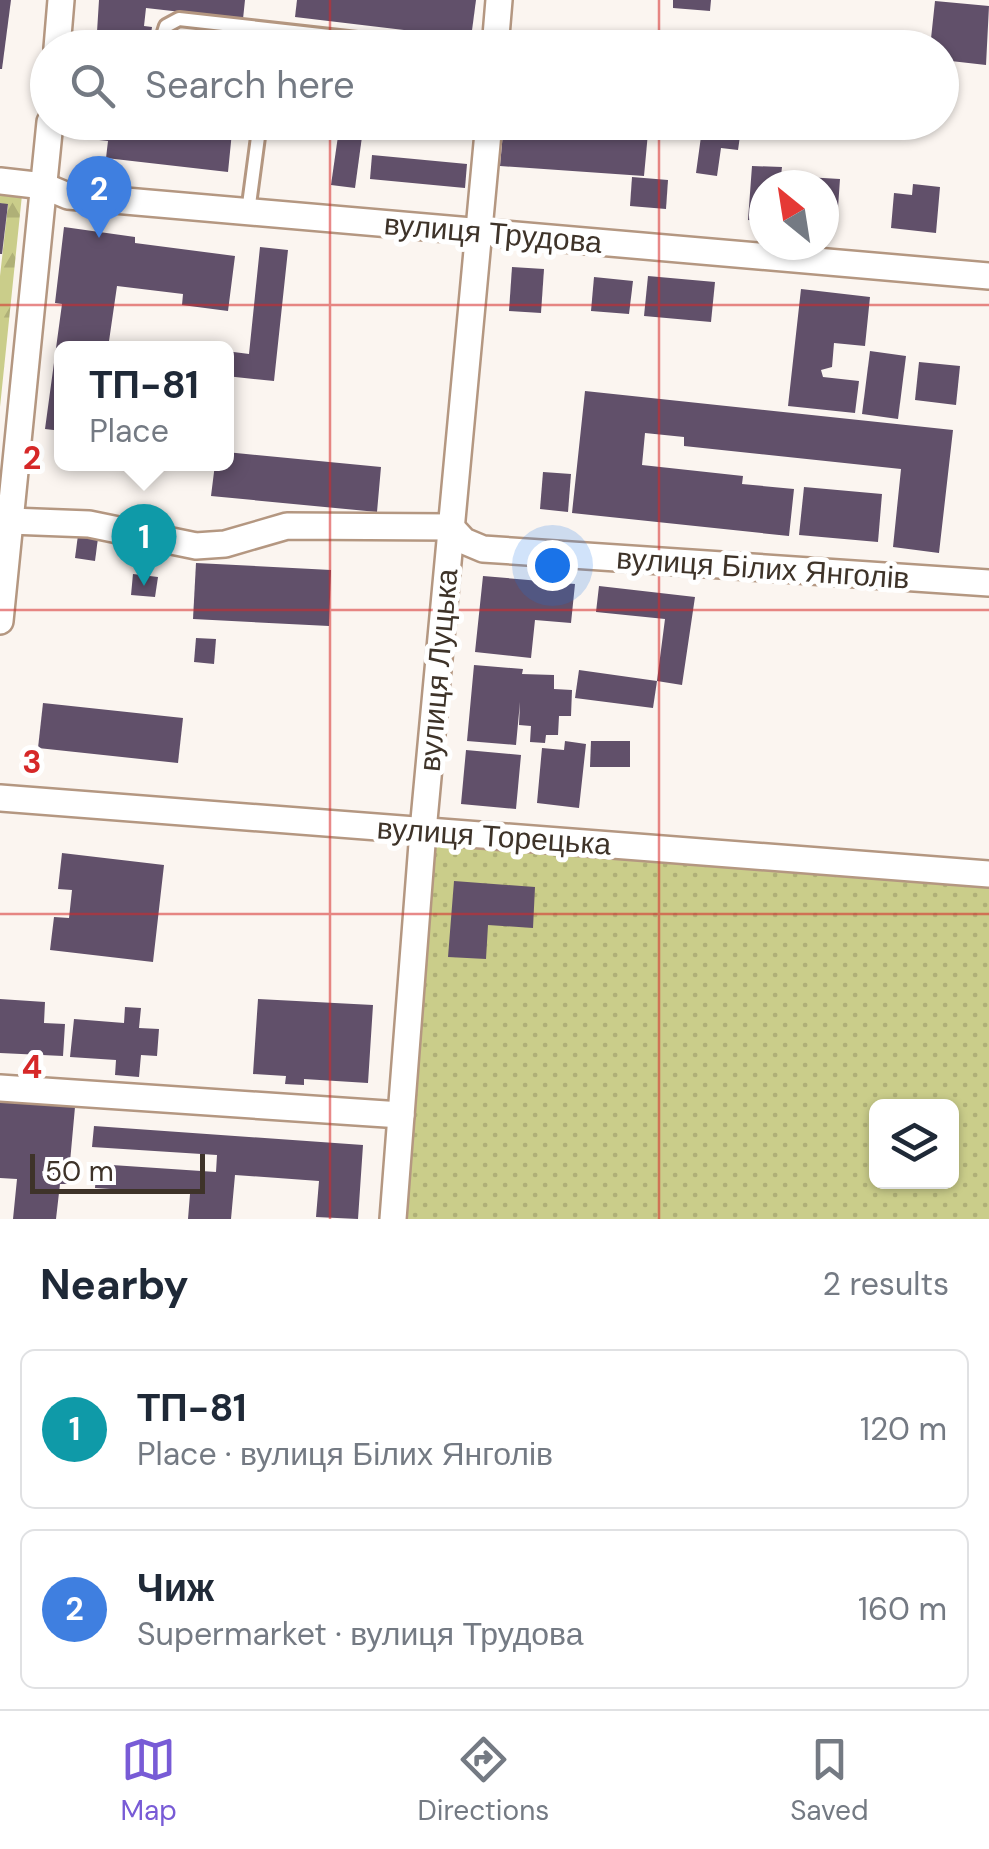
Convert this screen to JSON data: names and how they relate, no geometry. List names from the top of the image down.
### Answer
{
  "streets": {
    "street": [
      "вулиця Трудова",
      "вулиця Білих Янголів",
      "вулиця Луцька",
      "вулиця Торецька"
    ]
  },
  "crossings": [
    ["вулиця Трудова", "вулиця Луцька"],
    ["вулиця Білих Янголів", "вулиця Луцька"],
    ["вулиця Луцька", "вулиця Торецька"]
  ],
  "scale_bar": "50 m",
  "north": "top left",
  "page": {
    "search": "Search here",
    "pins": ["2", "1"],
    "popup": ["ТП-81", "Place"],
    "scale": "50 m",
    "heading": ["Nearby", "2 results"],
    "list": [
      {
        "mark": "1",
        "name": "ТП-81",
        "note": "Place · вулиця Білих Янголів",
        "value": "120 m"
      },
      {
        "mark": "2",
        "name": "Чиж",
        "note": "Supermarket · вулиця Трудова",
        "value": "160 m"
      }
    ],
    "nav": ["Map", "Directions", "Saved"]
  },
  "grid": {
    "rows": ["2", "3", "4"]
  }
}
